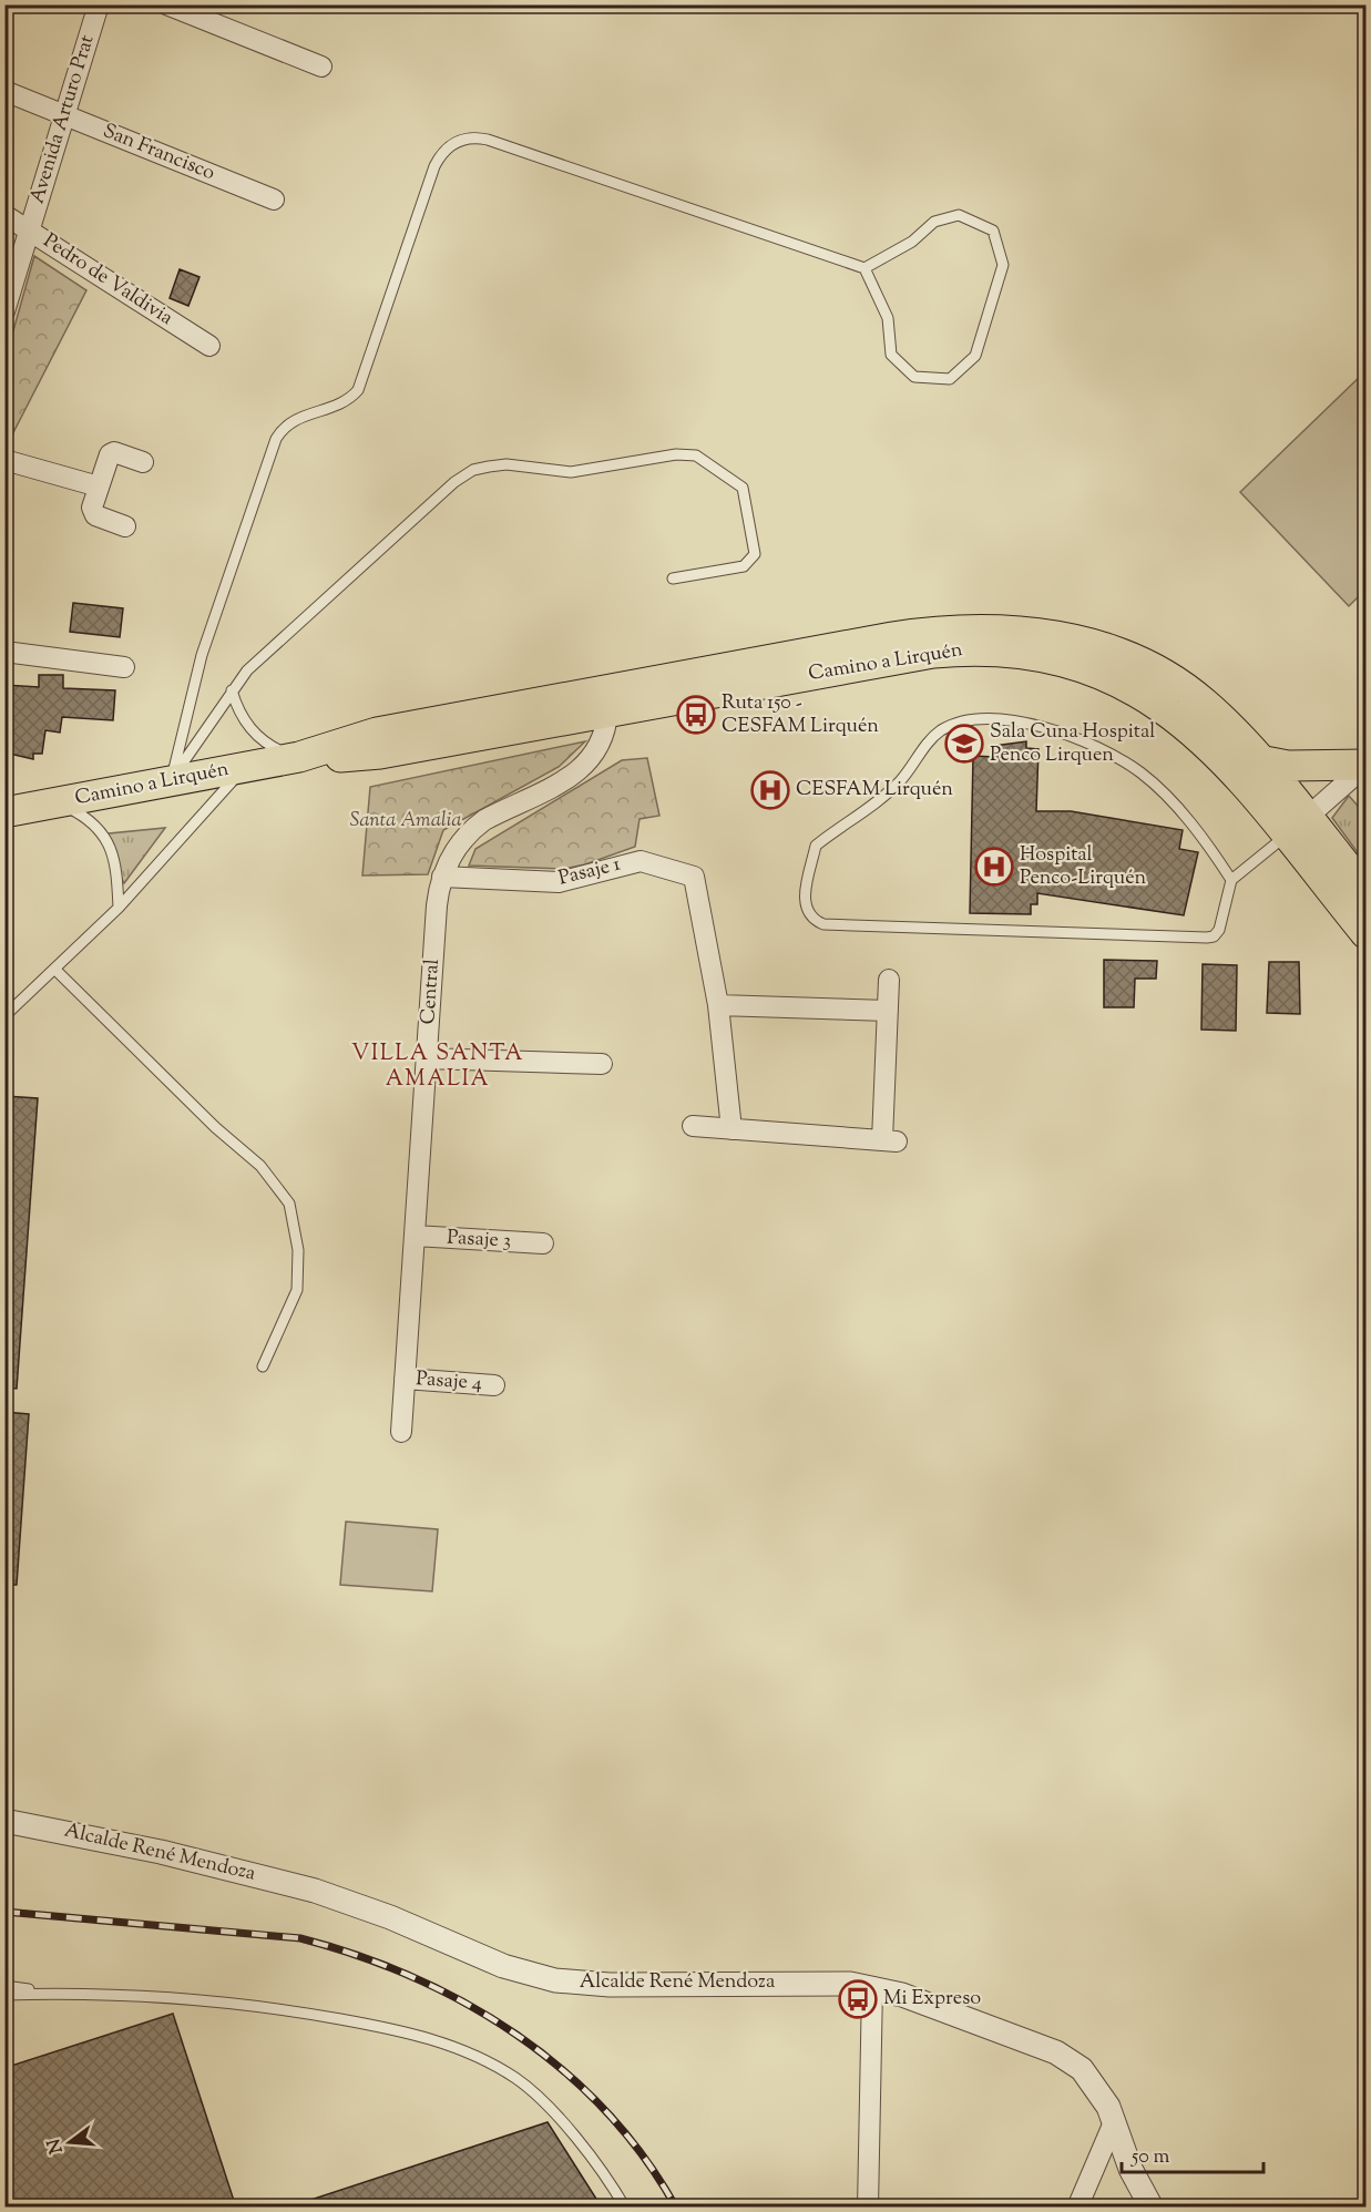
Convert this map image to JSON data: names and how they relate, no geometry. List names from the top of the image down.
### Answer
{
  "streets": {
    "main road": ["Camino a Lirquén"],
    "street": [
      "Avenida Arturo Prat",
      "San Francisco",
      "Pedro de Valdivia",
      "Pasaje 1",
      "Central",
      "Pasaje 3",
      "Pasaje 4",
      "Alcalde René Mendoza"
    ]
  },
  "crossings": [
    ["Avenida Arturo Prat", "San Francisco"],
    ["Avenida Arturo Prat", "Pedro de Valdivia"],
    ["Camino a Lirquén", "Central"],
    ["Pasaje 1", "Central"],
    ["Central", "Pasaje 3"],
    ["Central", "Pasaje 4"]
  ],
  "districts": ["VILLA SANTA AMALIA"],
  "parks": ["Santa Amalia"],
  "places": {
    "bus stop": ["Ruta 150 - CESFAM Lirquén", "Mi Expreso"],
    "school or university": ["Sala Cuna Hospital Penco Lirquen"],
    "hospital": ["CESFAM Lirquén", "Hospital Penco-Lirquén"]
  },
  "scale_bar": "50 m",
  "north": "left"
}
